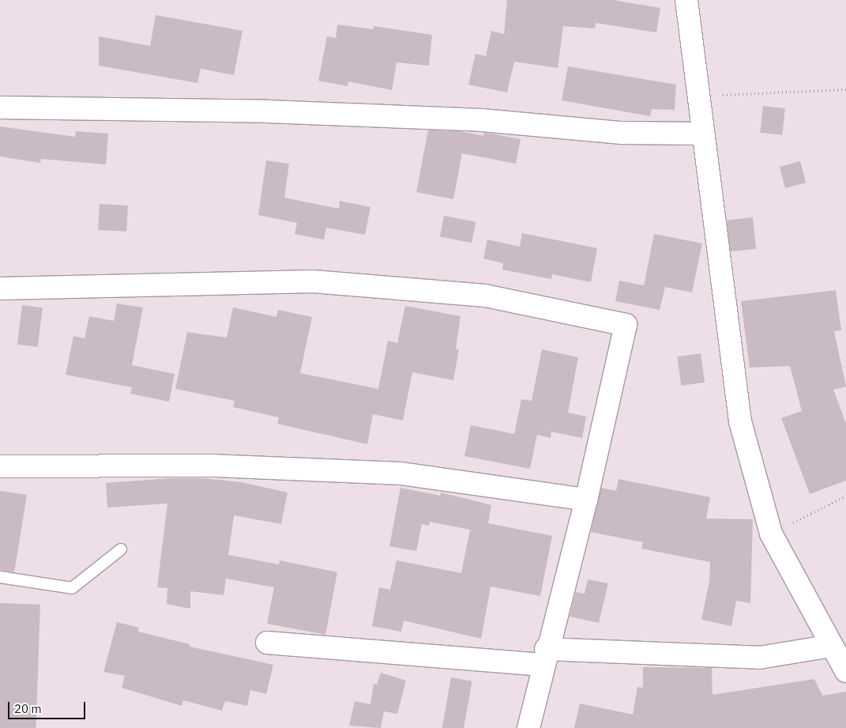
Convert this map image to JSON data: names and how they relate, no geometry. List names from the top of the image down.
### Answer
{
  "scale_bar": "20 m"
}
